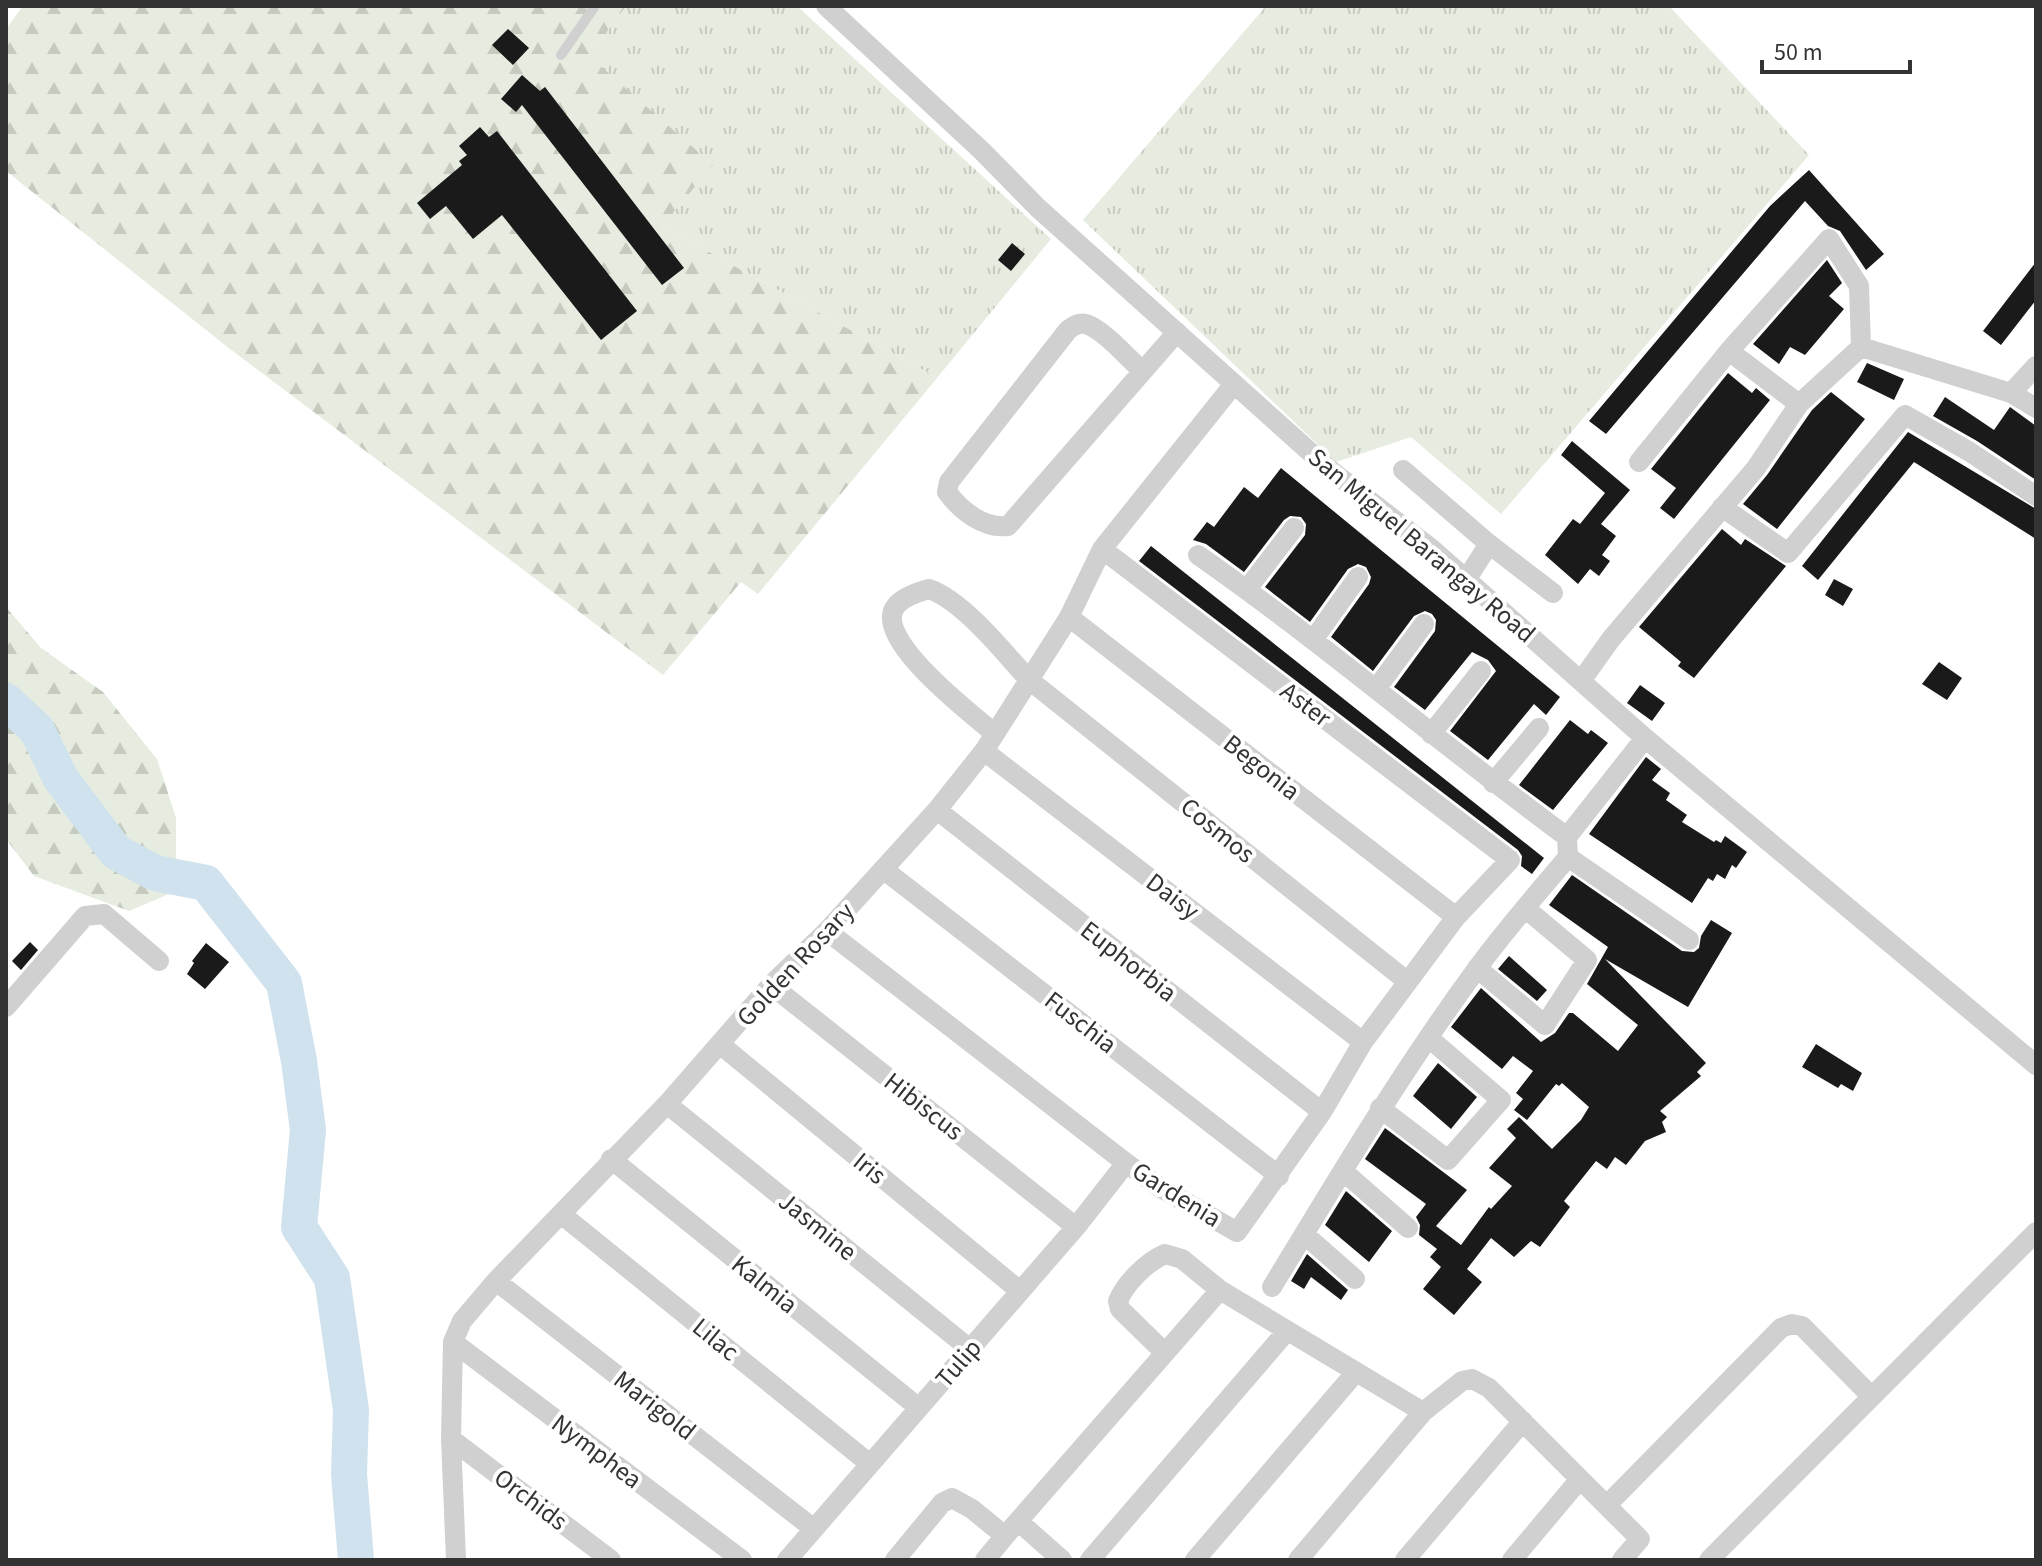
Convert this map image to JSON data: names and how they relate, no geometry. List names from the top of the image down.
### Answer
{
  "streets": {
    "street": [
      "San Miguel Barangay Road",
      "Aster",
      "Begonia",
      "Cosmos",
      "Daisy",
      "Euphorbia",
      "Golden Rosary",
      "Fuschia",
      "Hibiscus",
      "Iris",
      "Gardenia",
      "Jasmine",
      "Kalmia",
      "Lilac",
      "Tulip",
      "Marigold",
      "Nymphea",
      "Orchids"
    ]
  },
  "crossings": [
    ["San Miguel Barangay Road", "Golden Rosary"],
    ["Aster", "Golden Rosary"],
    ["Aster", "Gardenia"],
    ["Begonia", "Golden Rosary"],
    ["Begonia", "Gardenia"],
    ["Cosmos", "Golden Rosary"],
    ["Cosmos", "Gardenia"],
    ["Daisy", "Golden Rosary"],
    ["Daisy", "Gardenia"],
    ["Euphorbia", "Golden Rosary"],
    ["Euphorbia", "Gardenia"],
    ["Golden Rosary", "Fuschia"],
    ["Golden Rosary", "Hibiscus"],
    ["Golden Rosary", "Iris"],
    ["Golden Rosary", "Gardenia"],
    ["Golden Rosary", "Jasmine"],
    ["Golden Rosary", "Kalmia"],
    ["Golden Rosary", "Lilac"],
    ["Golden Rosary", "Marigold"],
    ["Golden Rosary", "Nymphea"],
    ["Golden Rosary", "Orchids"],
    ["Fuschia", "Gardenia"],
    ["Hibiscus", "Tulip"],
    ["Iris", "Tulip"],
    ["Gardenia", "Tulip"],
    ["Jasmine", "Tulip"],
    ["Kalmia", "Tulip"],
    ["Lilac", "Tulip"],
    ["Tulip", "Marigold"]
  ],
  "scale_bar": "50 m"
}
